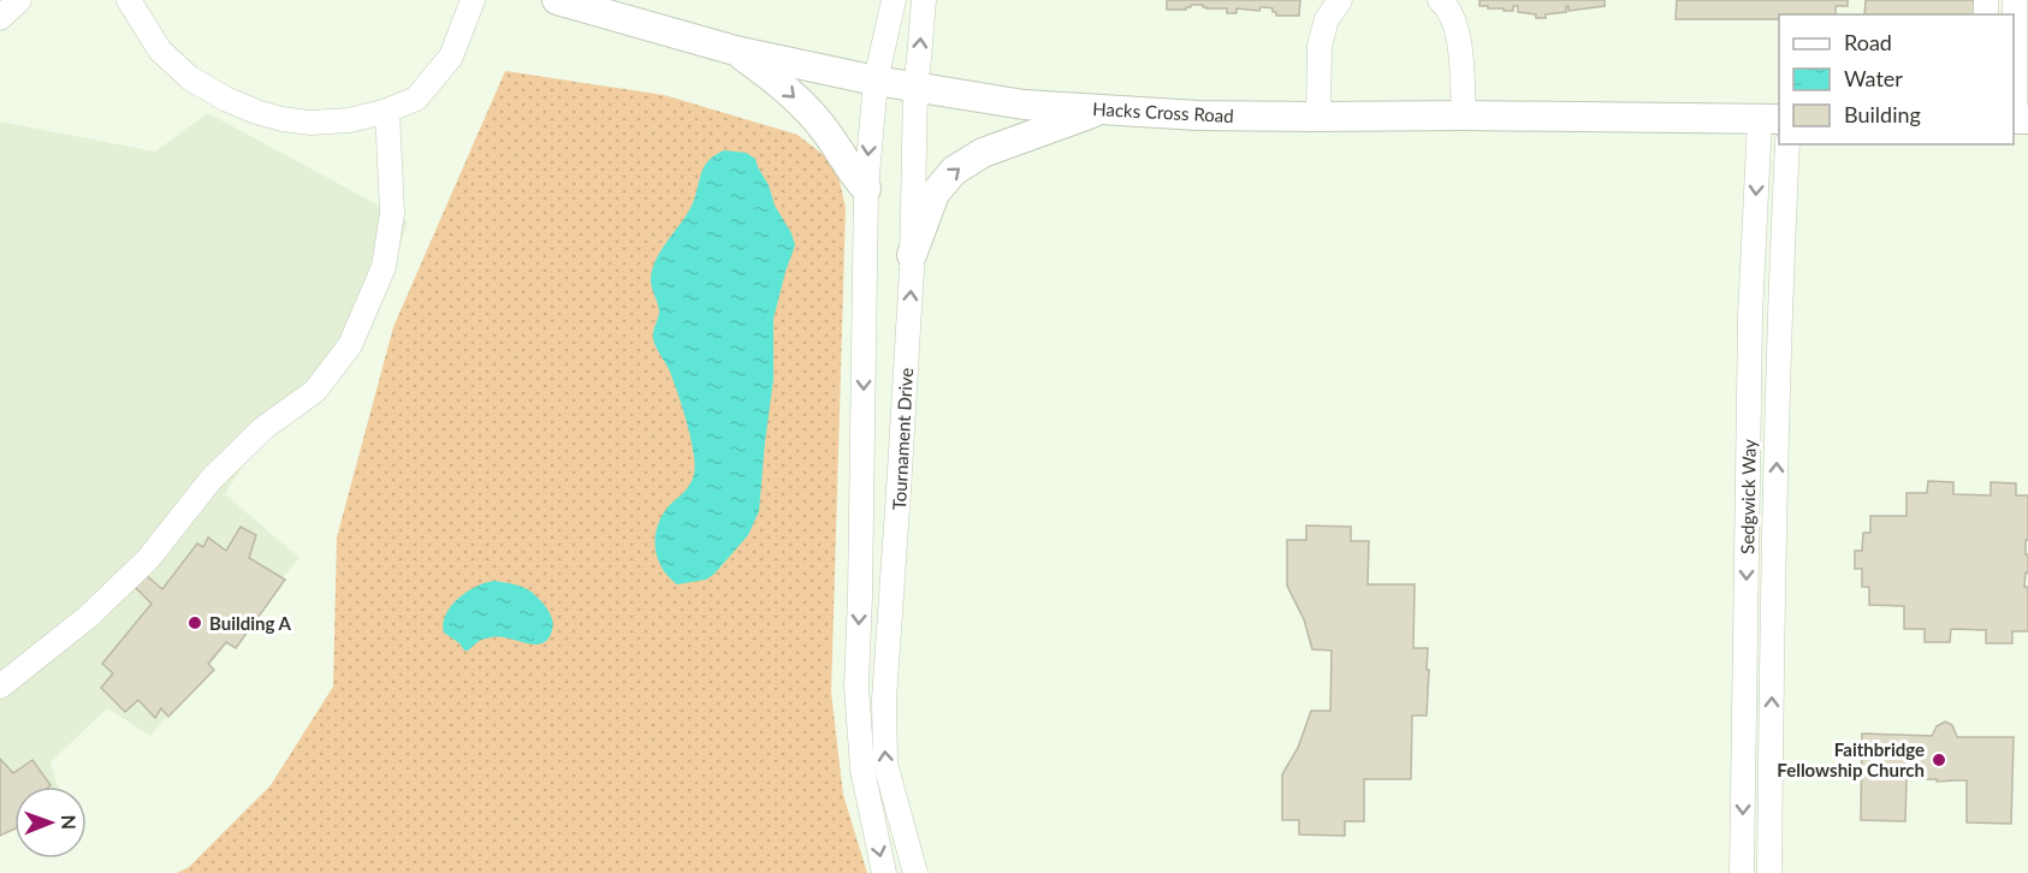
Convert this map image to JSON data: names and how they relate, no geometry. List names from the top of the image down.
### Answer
{
  "streets": {
    "main road": ["Hacks Cross Road"],
    "street": ["Tournament Drive", "Sedgwick Way"]
  },
  "crossings": [
    ["Hacks Cross Road", "Tournament Drive"],
    ["Hacks Cross Road", "Sedgwick Way"]
  ],
  "places": ["Building A", "Faithbridge Fellowship Church"],
  "legend": ["Road", "Water", "Building"],
  "north": "right"
}
